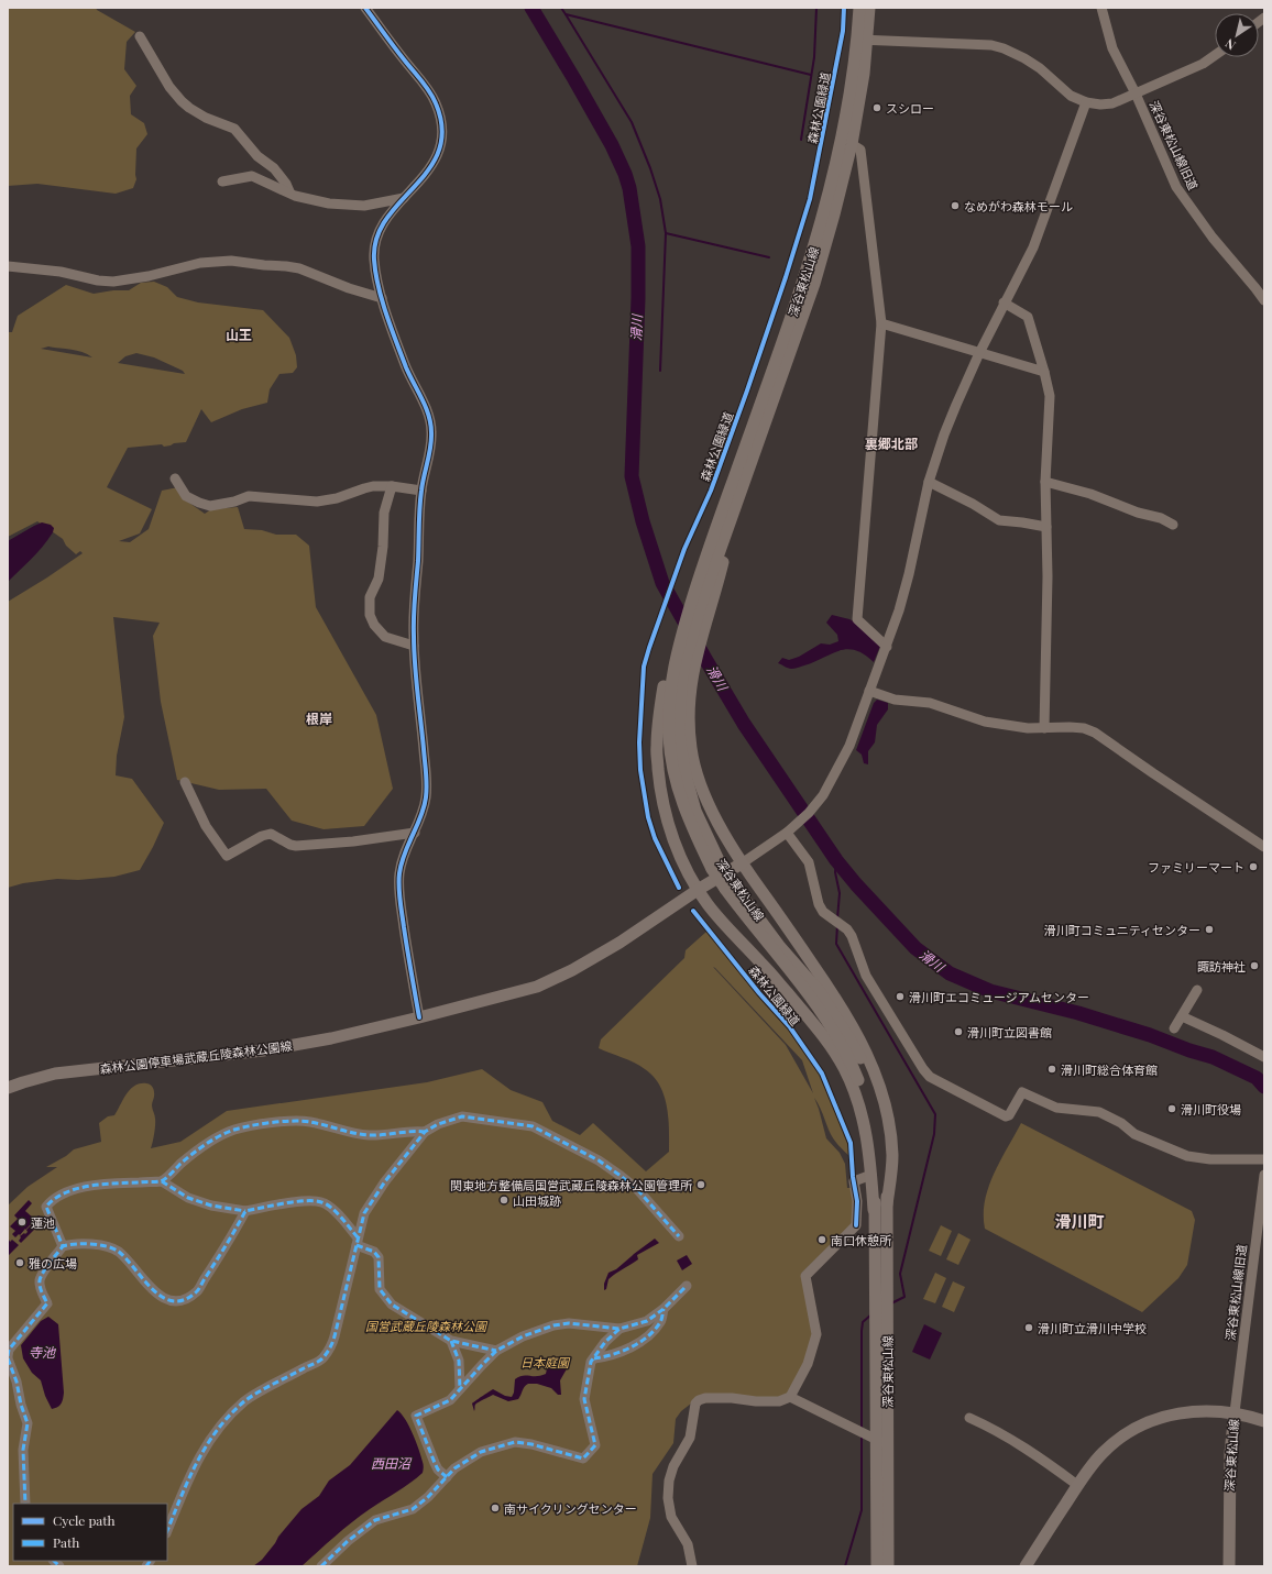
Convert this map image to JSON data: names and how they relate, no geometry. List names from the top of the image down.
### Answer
{
  "streets": {
    "main road": ["深谷東松山線", "森林公園停車場武蔵丘陵森林公園線"],
    "street": ["深谷東松山線旧道"],
    "cycle path": ["森林公園緑道"]
  },
  "crossings": [
    ["深谷東松山線旧道", "深谷東松山線"],
    ["深谷東松山線", "森林公園停車場武蔵丘陵森林公園線"]
  ],
  "districts": [
    "山王",
    "裏郷北部",
    "根岸",
    "滑川町"
  ],
  "water": ["滑川", "寺池", "西田沼"],
  "parks": ["国営武蔵丘陵森林公園", "日本庭園"],
  "places": [
    "スシロー",
    "なめがわ森林モール",
    "ファミリーマート",
    "滑川町コミュニティセンター",
    "諏訪神社",
    "滑川町エコミュージアムセンター",
    "滑川町立図書館",
    "滑川町総合体育館",
    "滑川町役場",
    "関東地方整備局国営武蔵丘陵森林公園管理所",
    "山田城跡",
    "蓮池",
    "南口休憩所",
    "雅の広場",
    "滑川町立滑川中学校",
    "南サイクリングセンター"
  ],
  "legend": ["Cycle path", "Path"],
  "north": "bottom left"
}
